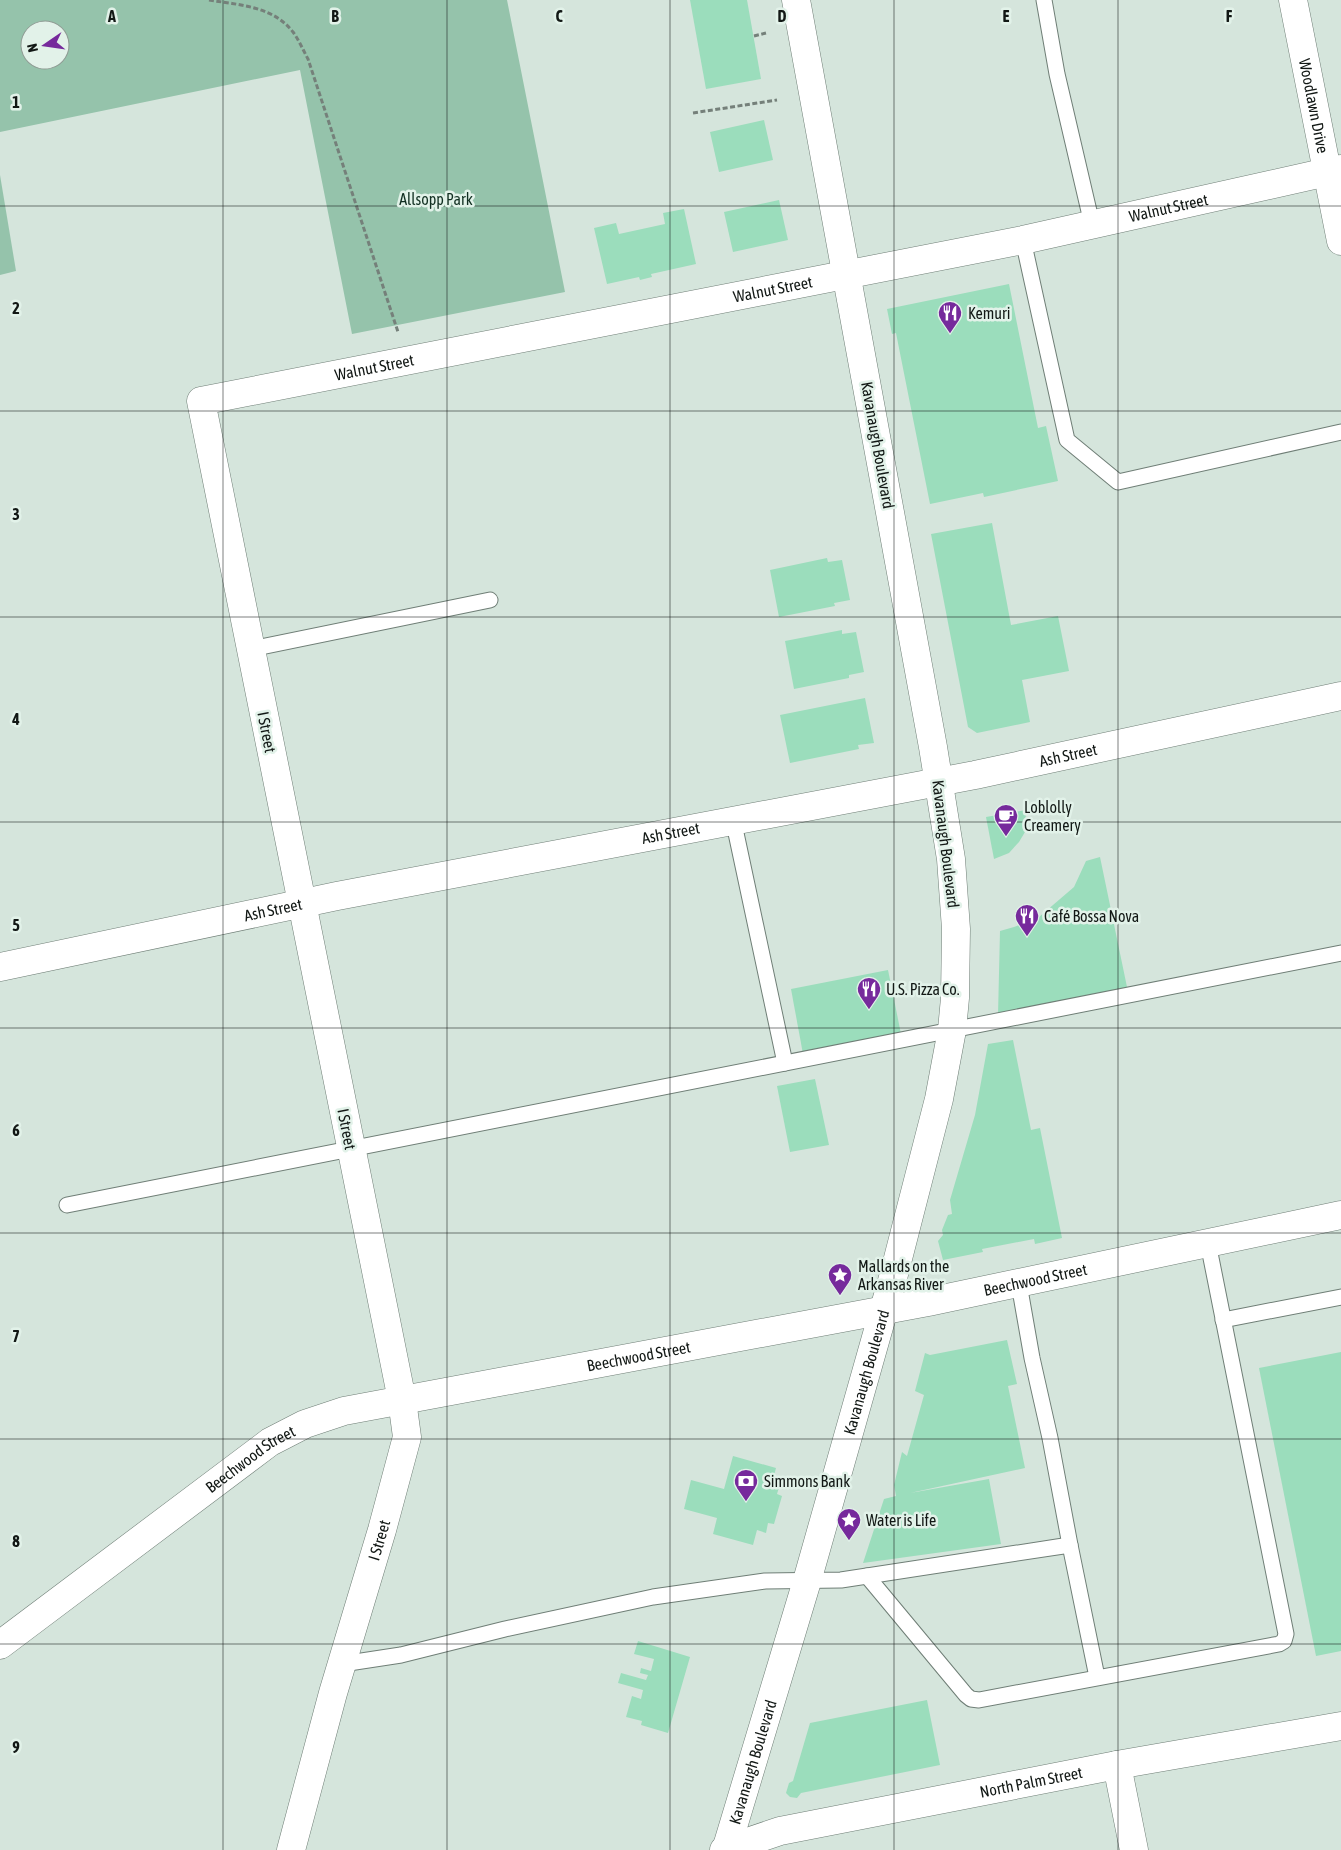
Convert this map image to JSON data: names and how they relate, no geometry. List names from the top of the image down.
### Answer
{
  "streets": {
    "street": [
      "Woodlawn Drive",
      "Walnut Street",
      "Kavanaugh Boulevard",
      "I Street",
      "Ash Street",
      "Beechwood Street",
      "North Palm Street"
    ]
  },
  "crossings": [
    ["Woodlawn Drive", "Walnut Street"],
    ["Walnut Street", "Kavanaugh Boulevard"],
    ["Walnut Street", "I Street"],
    ["Kavanaugh Boulevard", "Ash Street"],
    ["Kavanaugh Boulevard", "Beechwood Street"],
    ["Kavanaugh Boulevard", "North Palm Street"],
    ["I Street", "Ash Street"],
    ["I Street", "Beechwood Street"]
  ],
  "parks": ["Allsopp Park"],
  "places": {
    "restaurant": ["Kemuri", "Café Bossa Nova", "U.S. Pizza Co."],
    "cafe": ["Loblolly Creamery"],
    "place": ["Mallards on the Arkansas River", "Water is Life"],
    "bank": ["Simmons Bank"]
  },
  "north": "left",
  "grid": {
    "columns": [
      "A",
      "B",
      "C",
      "D",
      "E",
      "F"
    ],
    "rows": [
      "1",
      "2",
      "3",
      "4",
      "5",
      "6",
      "7",
      "8",
      "9"
    ]
  }
}
